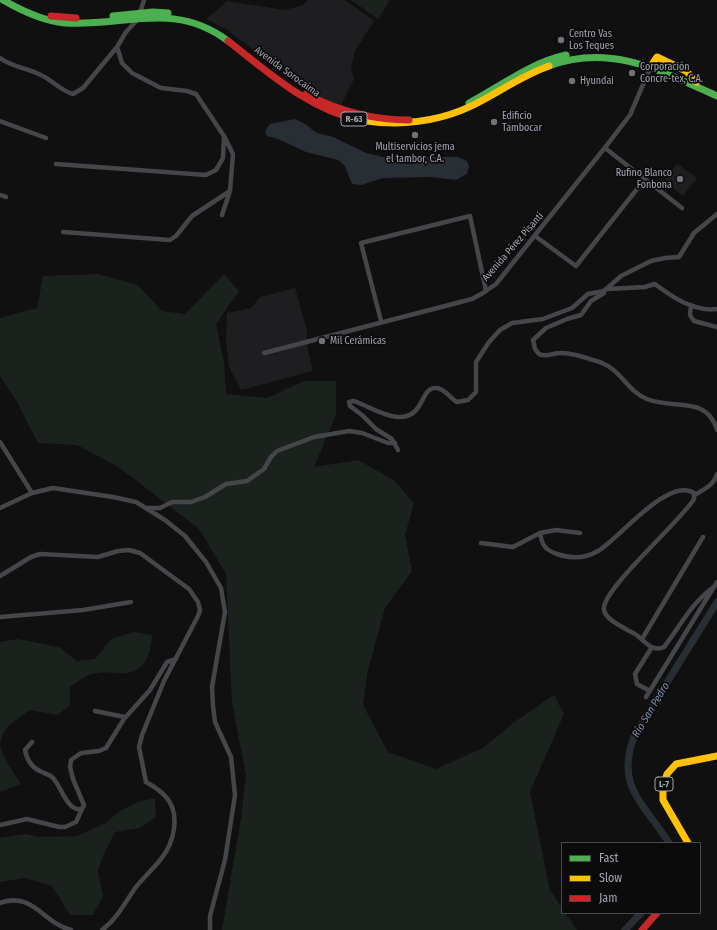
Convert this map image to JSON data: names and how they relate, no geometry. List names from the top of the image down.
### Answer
{
  "streets": {
    "main road": ["Avenida Sorocaima", "R-63", "L-7"],
    "street": ["Avenida Pérez Pisanti"]
  },
  "crossings": [
    ["Avenida Sorocaima", "Avenida Pérez Pisanti"]
  ],
  "water": ["Río San Pedro"],
  "places": [
    "Centro Vas Los Teques",
    "Corporación Concre-tex, C.A.",
    "Hyundai",
    "Edificio Tambocar",
    "Multiservicios jema el tambor, C.A.",
    "Rufino Blanco Fonbona",
    "Mil Cerámicas"
  ],
  "legend": ["Fast", "Slow", "Jam"]
}
